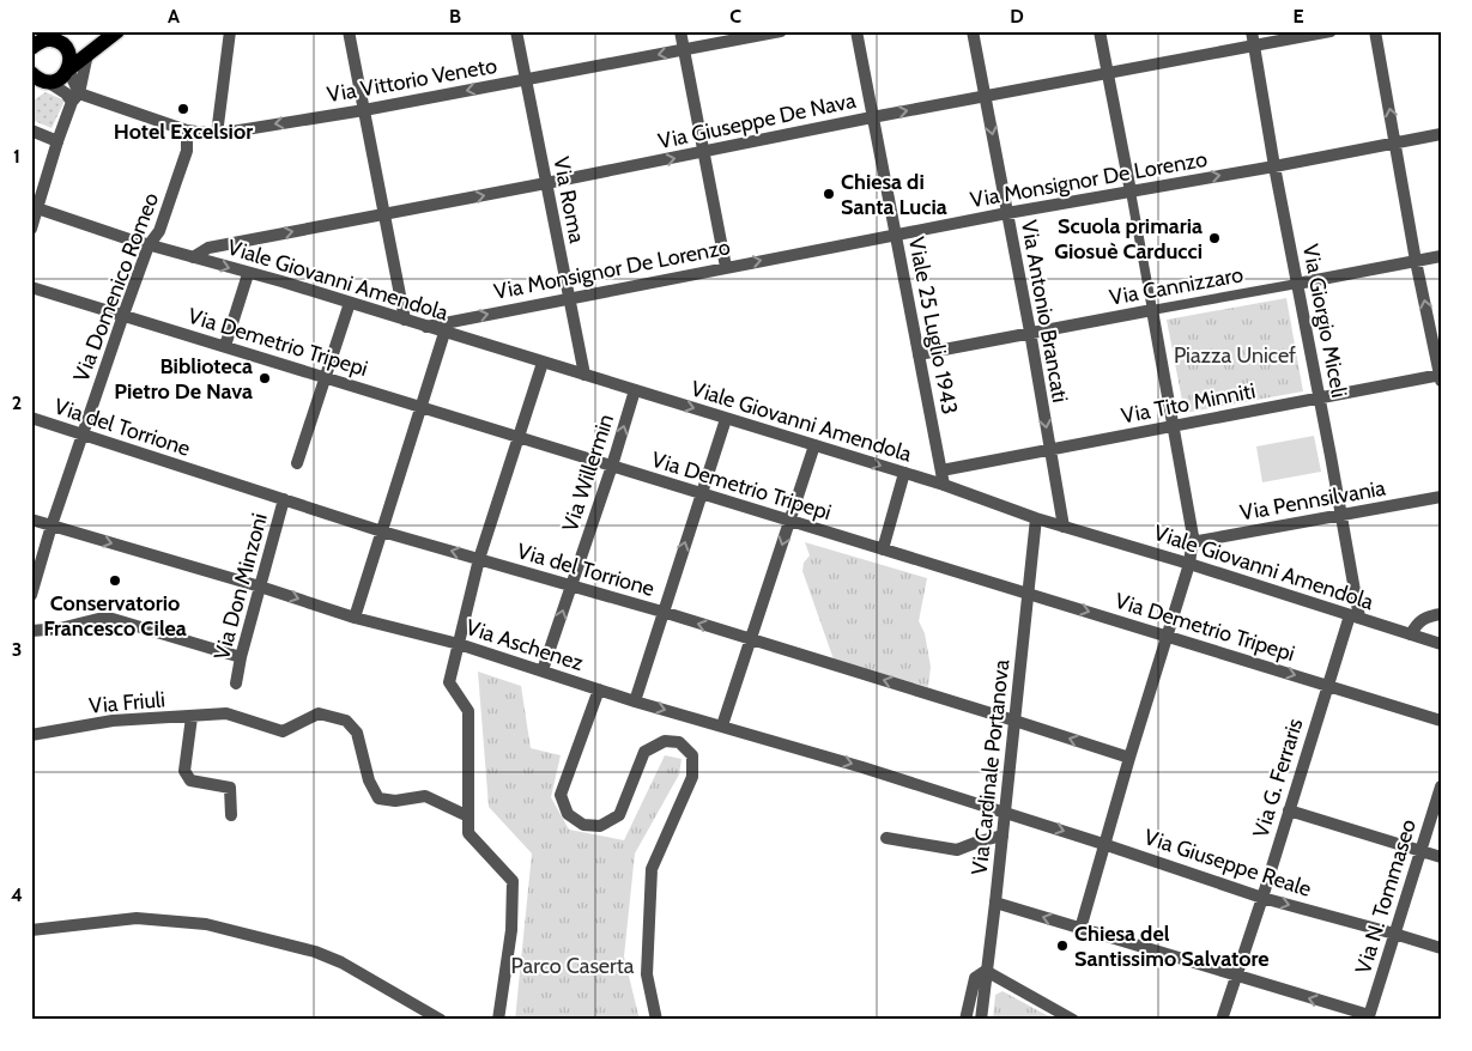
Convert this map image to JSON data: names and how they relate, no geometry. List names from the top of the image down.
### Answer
{
  "streets": {
    "street": [
      "Via Vittorio Veneto",
      "Via Giuseppe De Nava",
      "Via Monsignor De Lorenzo",
      "Via Roma",
      "Viale Giovanni Amendola",
      "Via Cannizzaro",
      "Via Domenico Romeo",
      "Via Antonio Brancati",
      "Via Giorgio Miceli",
      "Viale 25 Luglio 1943",
      "Via Demetrio Tripepi",
      "Via Tito Minniti",
      "Via del Torrione",
      "Via Willermin",
      "Via Pennsilvania",
      "Via Don Minzoni",
      "Via Aschenez",
      "Via Friuli",
      "Via Cardinale Portanova",
      "Via G. Ferraris",
      "Via Giuseppe Reale",
      "Via N. Tommaseo"
    ]
  },
  "crossings": [
    ["Via Vittorio Veneto", "Via Roma"],
    ["Via Vittorio Veneto", "Via Domenico Romeo"],
    ["Via Giuseppe De Nava", "Via Roma"],
    ["Via Giuseppe De Nava", "Viale Giovanni Amendola"],
    ["Via Giuseppe De Nava", "Via Antonio Brancati"],
    ["Via Giuseppe De Nava", "Via Giorgio Miceli"],
    ["Via Giuseppe De Nava", "Viale 25 Luglio 1943"],
    ["Via Monsignor De Lorenzo", "Via Roma"],
    ["Via Monsignor De Lorenzo", "Viale Giovanni Amendola"],
    ["Via Monsignor De Lorenzo", "Via Antonio Brancati"],
    ["Via Monsignor De Lorenzo", "Via Giorgio Miceli"],
    ["Via Monsignor De Lorenzo", "Viale 25 Luglio 1943"],
    ["Via Roma", "Viale Giovanni Amendola"],
    ["Viale Giovanni Amendola", "Via Domenico Romeo"],
    ["Viale Giovanni Amendola", "Via Antonio Brancati"],
    ["Viale Giovanni Amendola", "Via Giorgio Miceli"],
    ["Viale Giovanni Amendola", "Viale 25 Luglio 1943"],
    ["Viale Giovanni Amendola", "Via Willermin"],
    ["Viale Giovanni Amendola", "Via Cardinale Portanova"],
    ["Viale Giovanni Amendola", "Via G. Ferraris"],
    ["Via Cannizzaro", "Via Antonio Brancati"],
    ["Via Cannizzaro", "Via Giorgio Miceli"],
    ["Via Cannizzaro", "Viale 25 Luglio 1943"],
    ["Via Domenico Romeo", "Via Demetrio Tripepi"],
    ["Via Domenico Romeo", "Via del Torrione"],
    ["Via Domenico Romeo", "Via Aschenez"],
    ["Via Antonio Brancati", "Via Tito Minniti"],
    ["Via Giorgio Miceli", "Via Tito Minniti"],
    ["Via Giorgio Miceli", "Via Pennsilvania"],
    ["Via Giorgio Miceli", "Via G. Ferraris"],
    ["Viale 25 Luglio 1943", "Via Tito Minniti"],
    ["Via Demetrio Tripepi", "Via Willermin"],
    ["Via Demetrio Tripepi", "Via Cardinale Portanova"],
    ["Via Demetrio Tripepi", "Via G. Ferraris"],
    ["Via del Torrione", "Via Willermin"],
    ["Via del Torrione", "Via Don Minzoni"],
    ["Via del Torrione", "Via Cardinale Portanova"],
    ["Via Willermin", "Via Aschenez"],
    ["Via Don Minzoni", "Via Aschenez"],
    ["Via Aschenez", "Via Cardinale Portanova"],
    ["Via Aschenez", "Via Giuseppe Reale"],
    ["Via Cardinale Portanova", "Via Giuseppe Reale"],
    ["Via G. Ferraris", "Via Giuseppe Reale"],
    ["Via Giuseppe Reale", "Via N. Tommaseo"]
  ],
  "one_way": [
    "Via Vittorio Veneto",
    "Via Giuseppe De Nava",
    "Via Monsignor De Lorenzo",
    "Via Antonio Brancati",
    "Via del Torrione"
  ],
  "parks": ["Piazza Unicef", "Parco Caserta"],
  "places": [
    "Hotel Excelsior",
    "Chiesa di Santa Lucia",
    "Scuola primaria Giosuè Carducci",
    "Biblioteca Pietro De Nava",
    "Conservatorio Francesco Cilea",
    "Chiesa del Santissimo Salvatore"
  ],
  "grid": {
    "columns": [
      "A",
      "B",
      "C",
      "D",
      "E"
    ],
    "rows": [
      "1",
      "2",
      "3",
      "4"
    ]
  }
}
